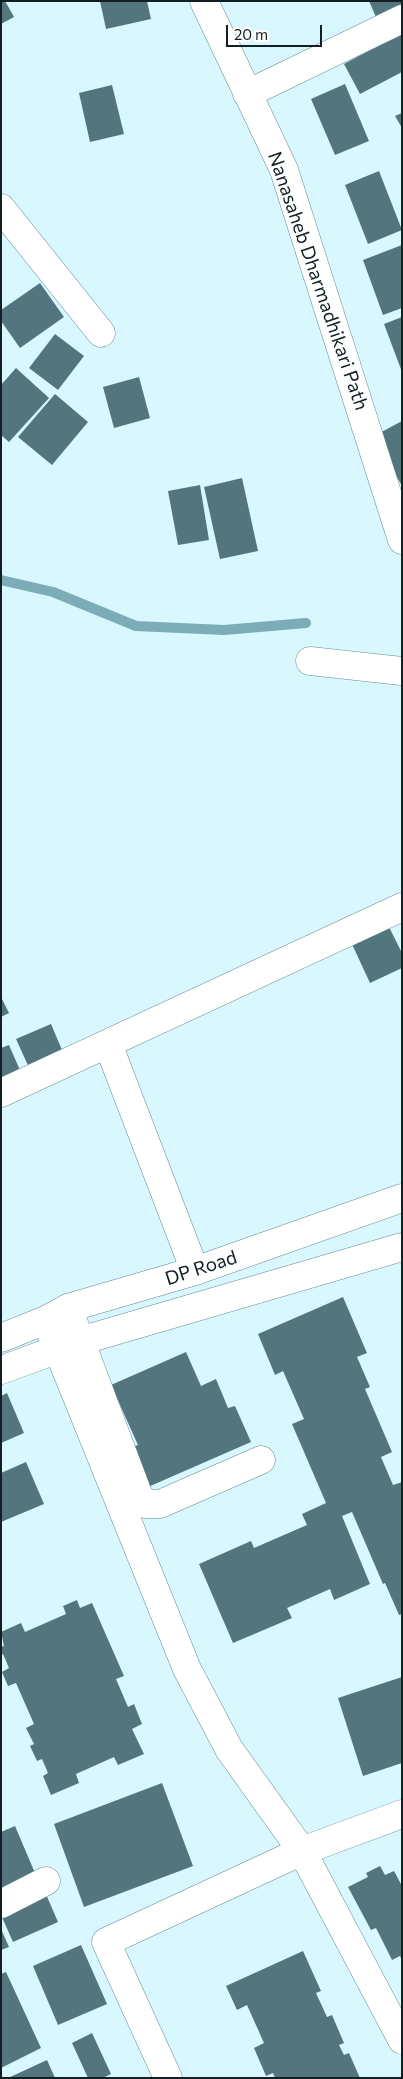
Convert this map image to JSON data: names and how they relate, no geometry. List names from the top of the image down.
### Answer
{
  "streets": {
    "street": ["Nanasaheb Dharmadhikari Path", "DP Road"]
  },
  "scale_bar": "20 m"
}
